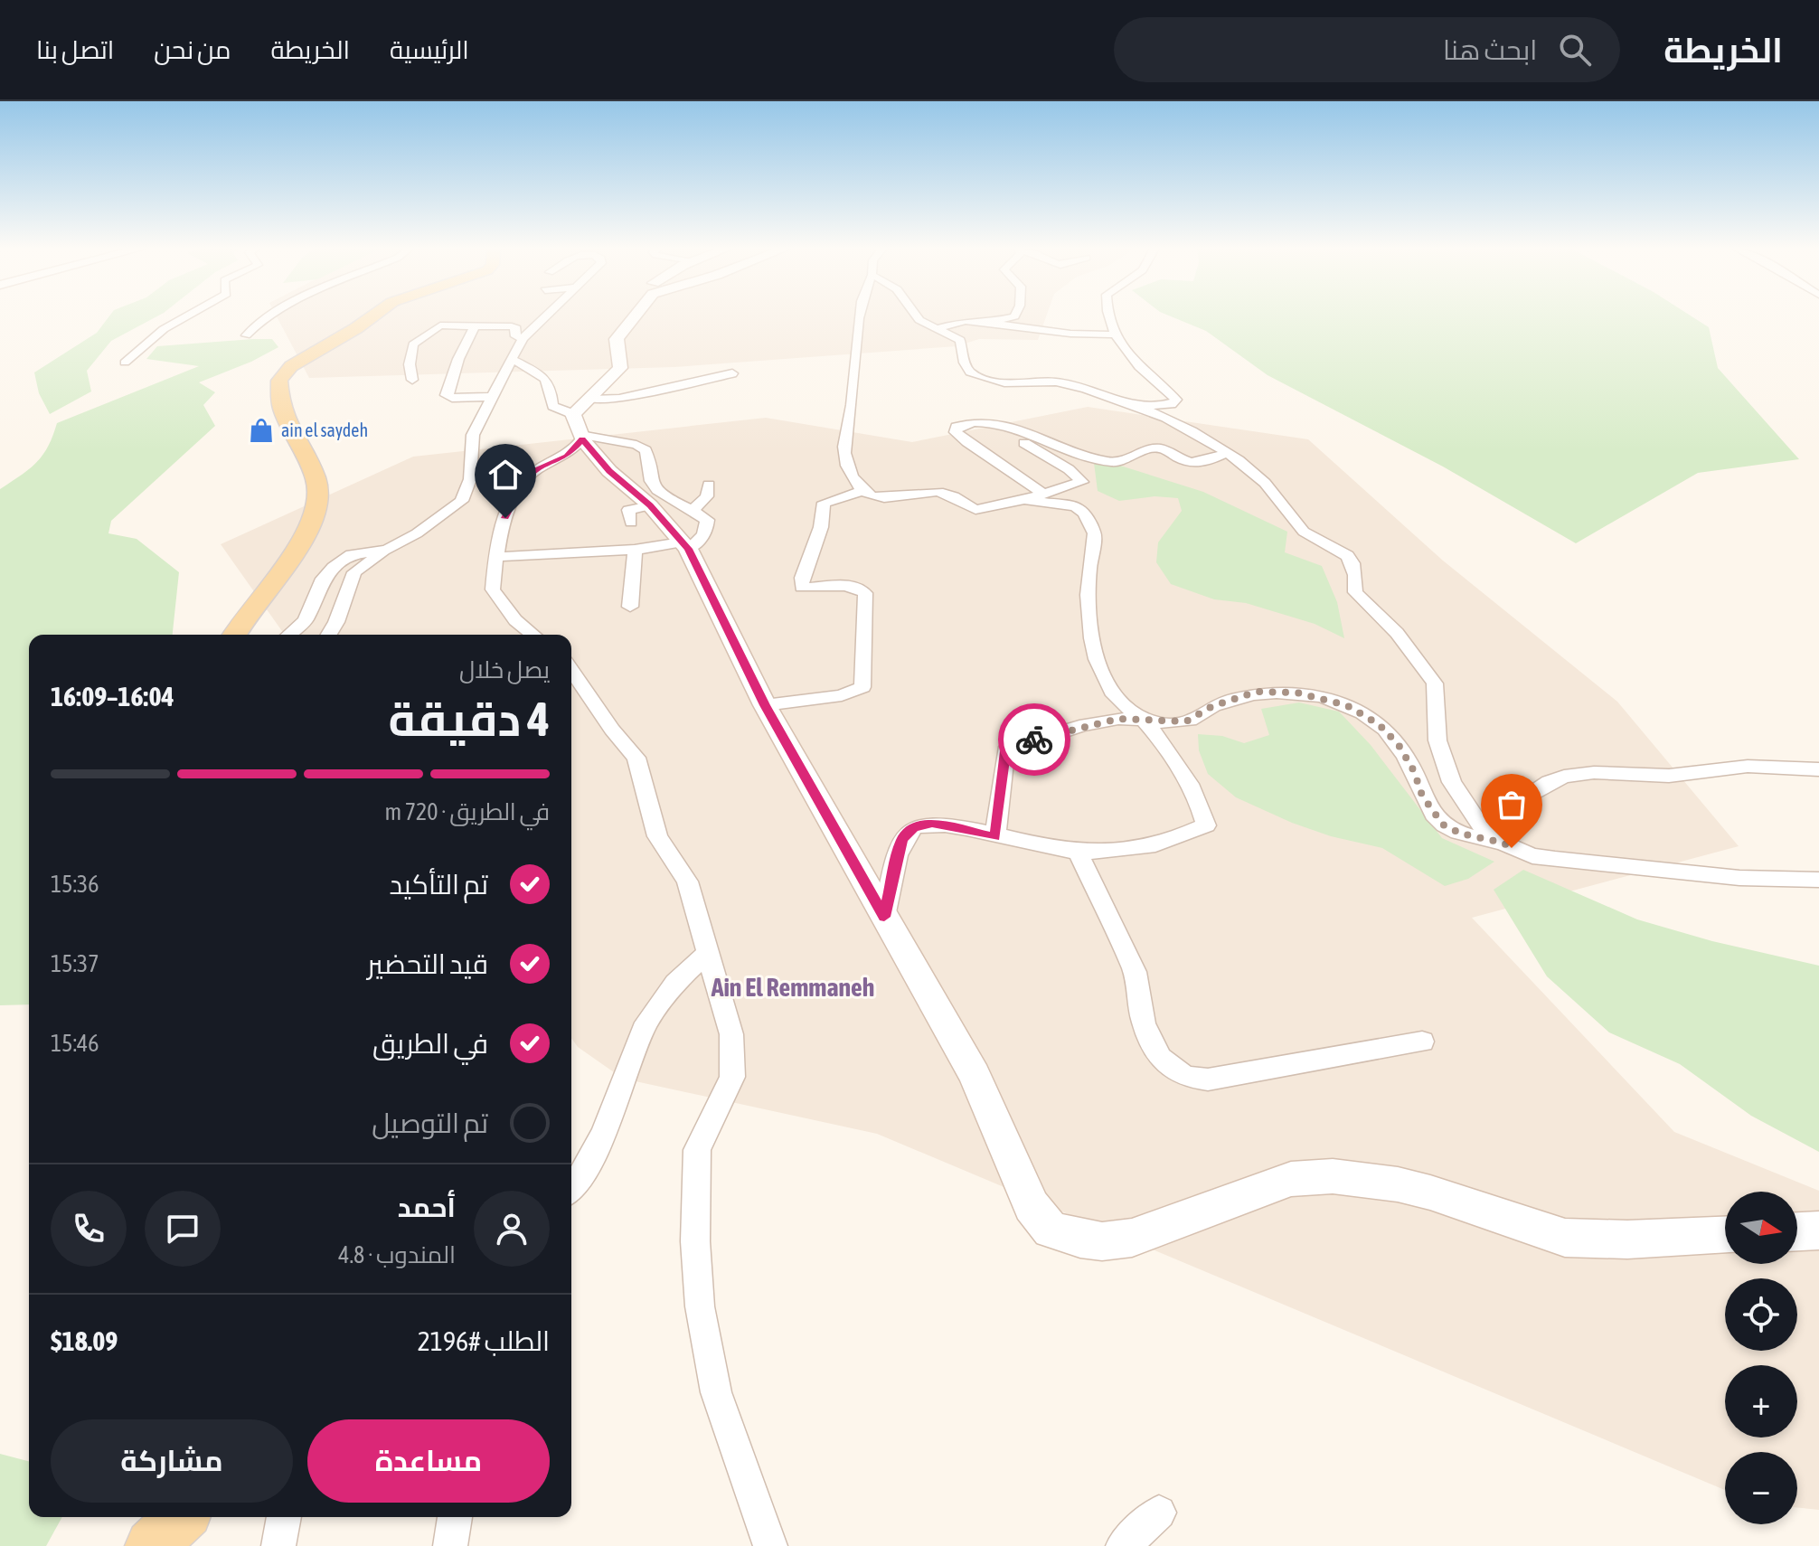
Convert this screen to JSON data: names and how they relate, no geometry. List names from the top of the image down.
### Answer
{
  "districts": ["Ain El Remmaneh"],
  "places": {
    "shop": ["ain el saydeh"]
  },
  "north": "right",
  "page": {
    "header": "الخريطة",
    "search": "ابحث هنا",
    "nav": [
      "الرئيسية",
      "الخريطة",
      "من نحن",
      "اتصل بنا"
    ],
    "heading": ["4 دقيقة", "يصل خلال", "16:04–16:09"],
    "panel": [
      "أحمد",
      "المندوب · 4.8",
      "الطلب #2196",
      "$18.09"
    ],
    "bar": "في الطريق · 720 m",
    "list": [
      ["تم التأكيد", "15:36"],
      ["قيد التحضير", "15:37"],
      ["في الطريق", "15:46"],
      "تم التوصيل"
    ],
    "map_buttons": ["+", "−"],
    "buttons": ["مساعدة", "مشاركة"]
  }
}
